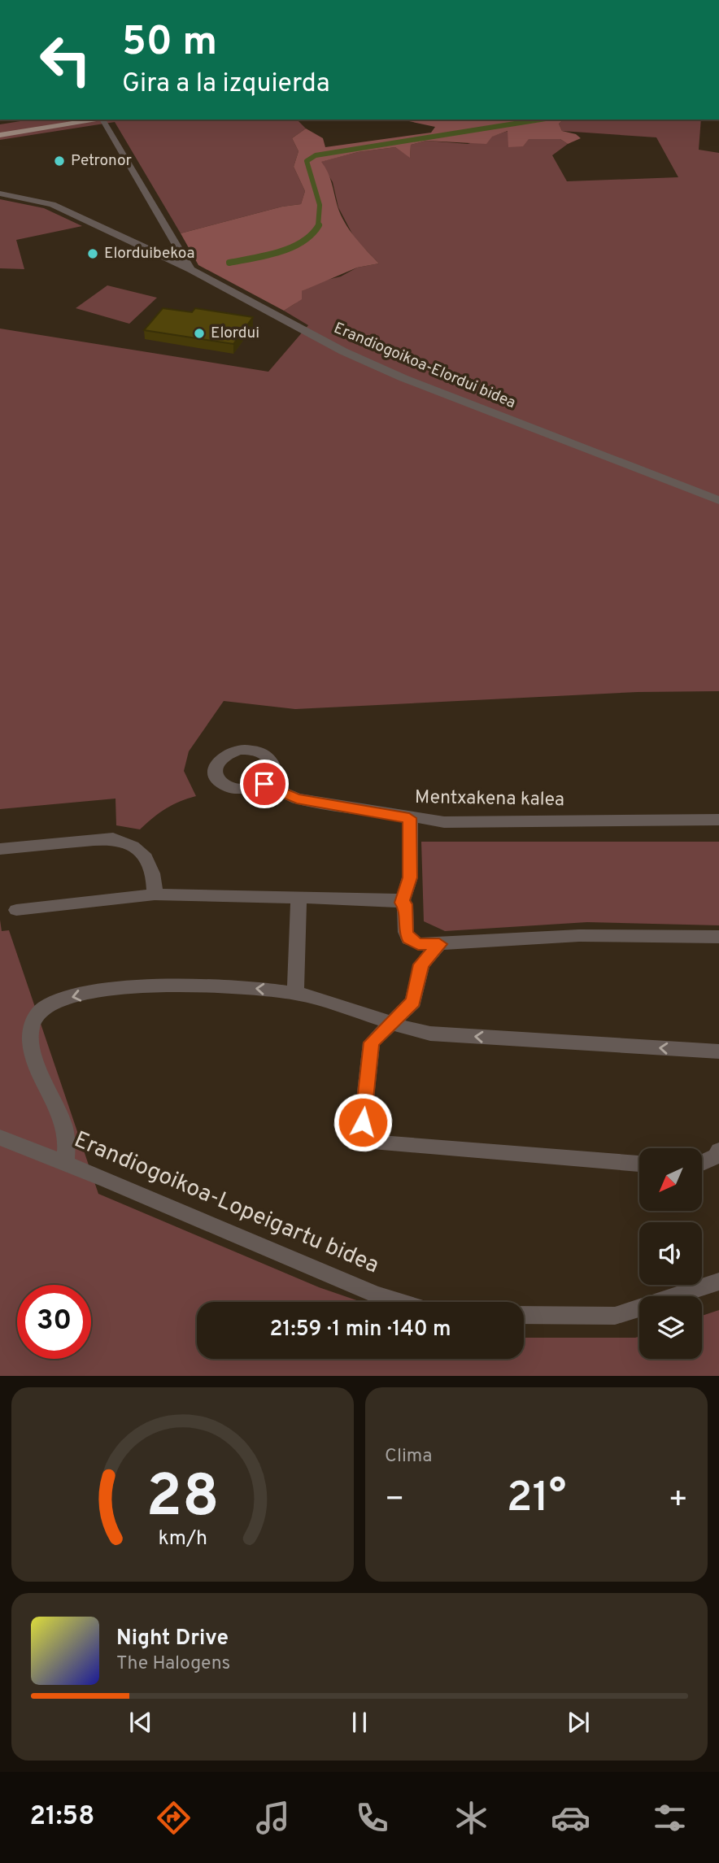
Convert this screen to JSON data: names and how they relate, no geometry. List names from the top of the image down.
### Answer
{
  "streets": {
    "street": ["Erandiogoikoa-Elordui bidea", "Mentxakena kalea", "Erandiogoikoa-Lopeigartu bidea"]
  },
  "places": ["Petronor", "Elorduibekoa", "Elordui"],
  "north": "bottom left",
  "page": {
    "turn": ["50 m", "Gira a la izquierda"],
    "limit": "30",
    "trip": "21:59 · 1 min · 140 m",
    "tile": "Clima",
    "heat": ["−", "21°", "+"],
    "song": ["Night Drive", "The Halogens"],
    "tabs": "21:58",
    "gauge": ["28", "km/h"]
  }
}
